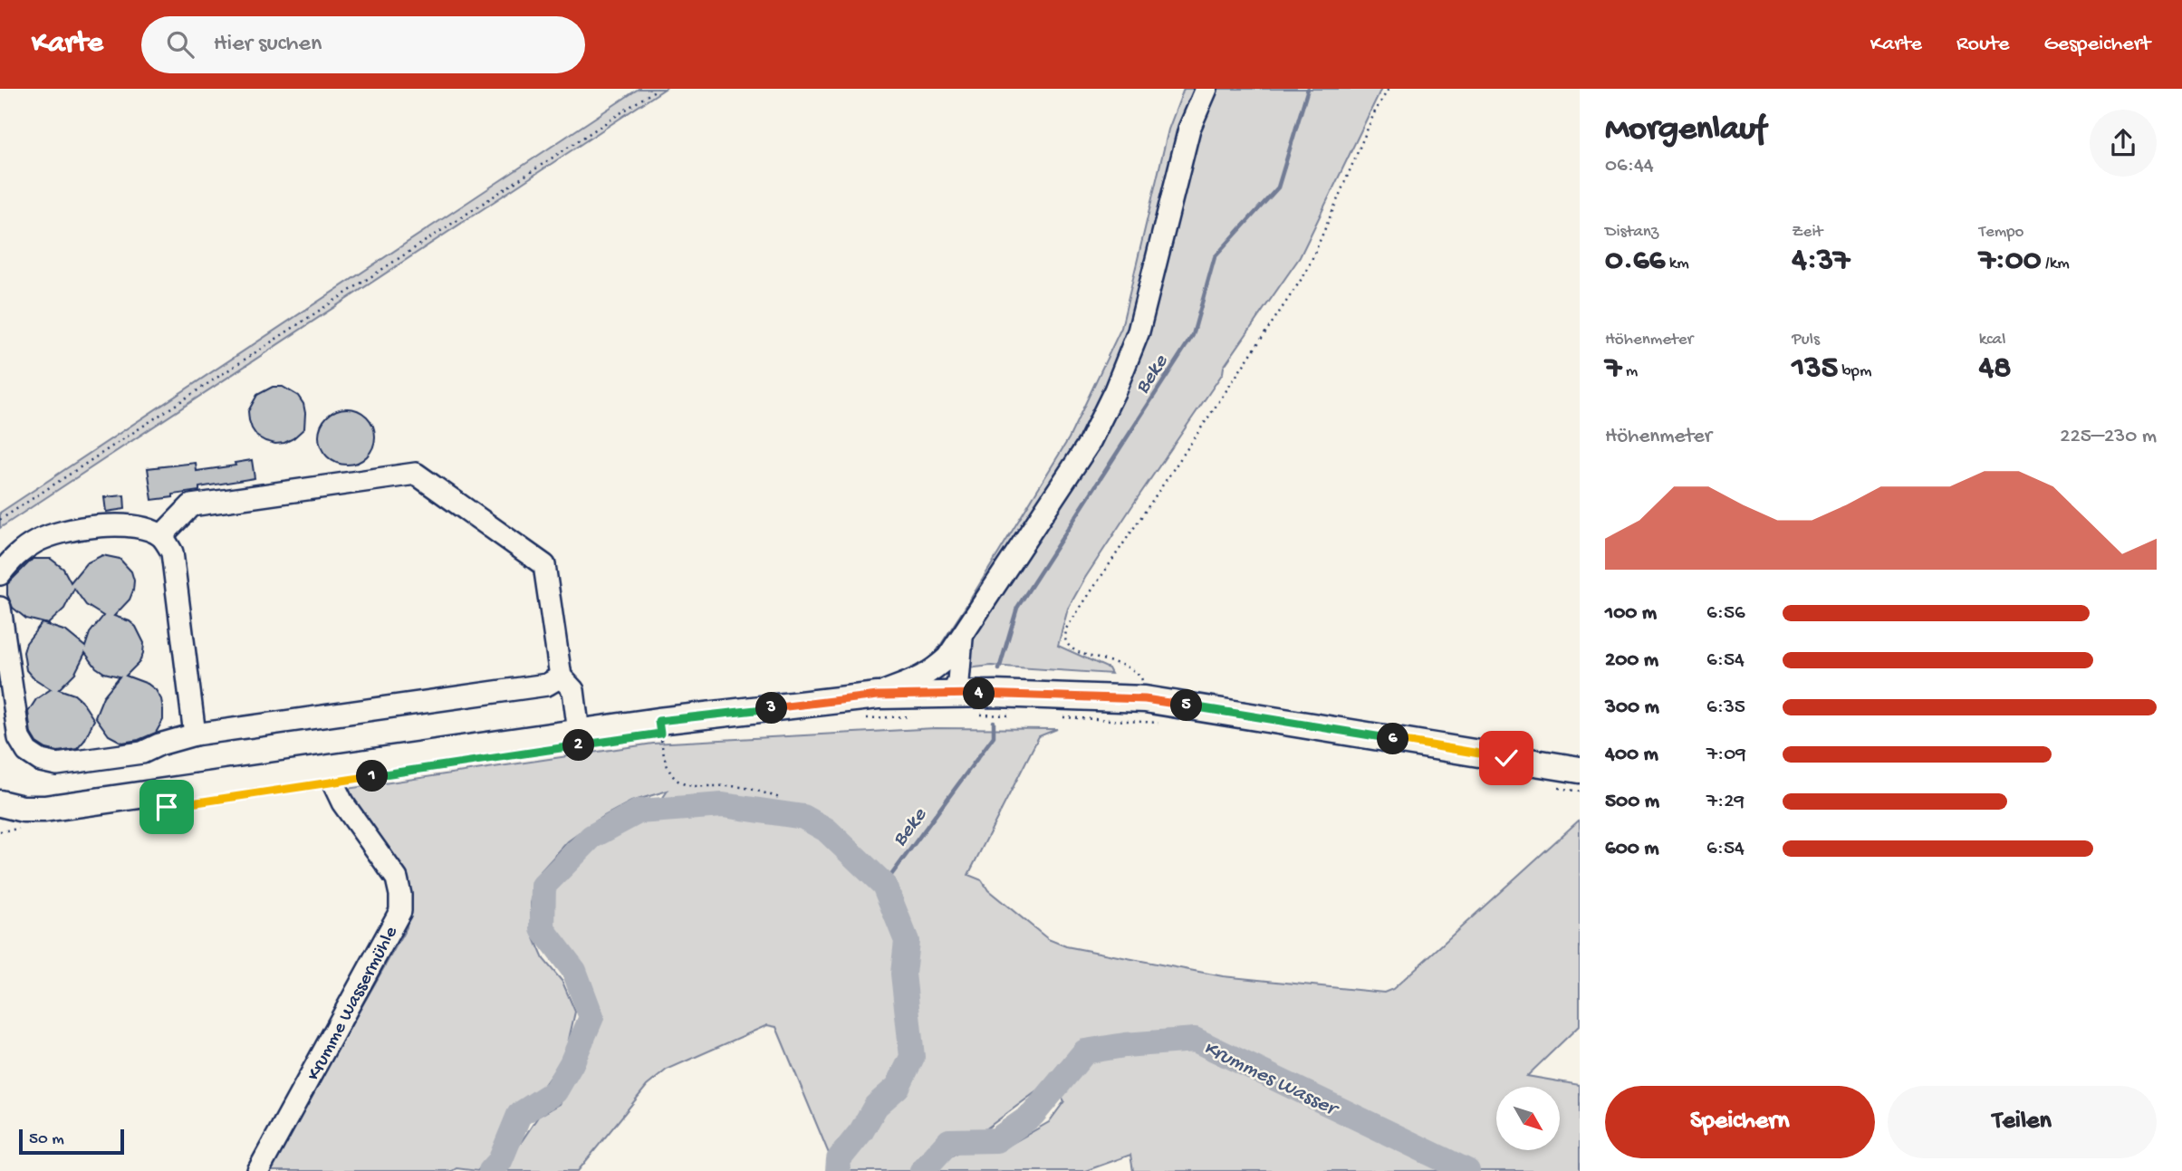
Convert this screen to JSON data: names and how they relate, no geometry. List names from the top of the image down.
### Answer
{
  "streets": {
    "street": ["Krumme Wassermühle"]
  },
  "water": ["Beke", "Krummes Wasser"],
  "scale_bar": "50 m",
  "north": "bottom right",
  "page": {
    "header": "Karte",
    "search": "Hier suchen",
    "nav": ["Karte", "Route", "Gespeichert"],
    "heading": ["Morgenlauf", "06:44"],
    "stats": [
      ["Distanz", "0.66 km"],
      ["Zeit", "4:37"],
      ["Tempo", "7:00 /km"],
      ["Höhenmeter", "7 m"],
      ["Puls", "135 bpm"],
      ["kcal", "48"]
    ],
    "chart": ["Höhenmeter", "225–230 m"],
    "list": [
      {
        "name": "100 m",
        "note": "6:56"
      },
      {
        "name": "200 m",
        "note": "6:54"
      },
      {
        "name": "300 m",
        "note": "6:35"
      },
      {
        "name": "400 m",
        "note": "7:09"
      },
      {
        "name": "500 m",
        "note": "7:29"
      },
      {
        "name": "600 m",
        "note": "6:54"
      }
    ],
    "pins": [
      "4",
      "5",
      "3",
      "6",
      "2",
      "1"
    ],
    "buttons": ["Speichern", "Teilen"],
    "scale": "50 m"
  }
}
